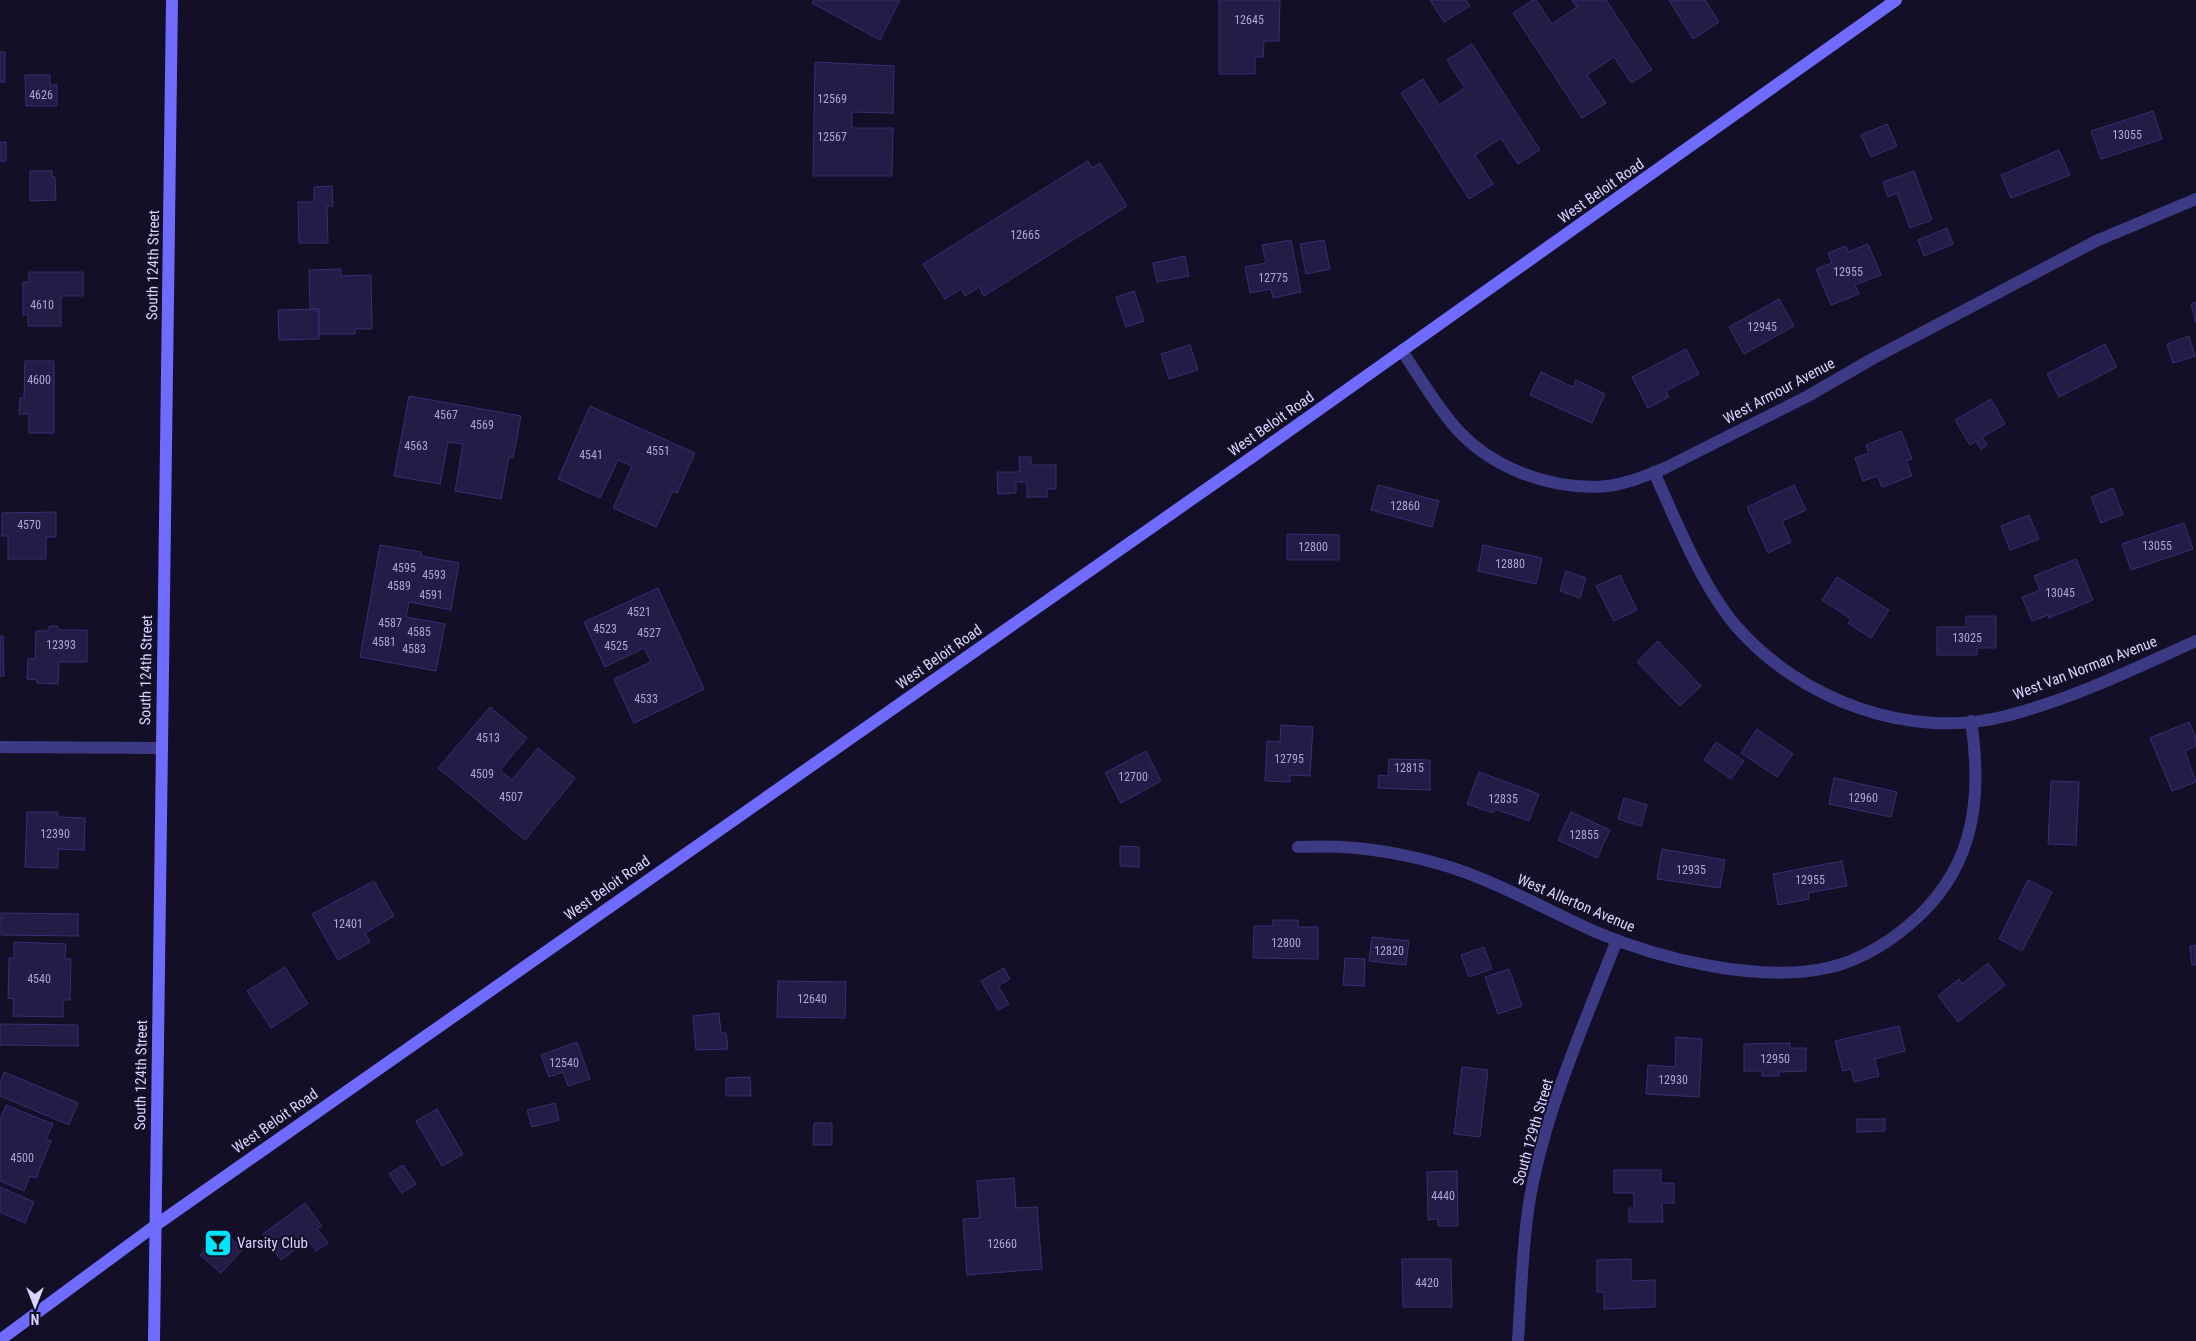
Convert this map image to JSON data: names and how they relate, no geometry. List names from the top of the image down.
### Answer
{
  "streets": {
    "main road": ["West Beloit Road", "South 124th Street"],
    "street": [
      "West Armour Avenue",
      "West Van Norman Avenue",
      "West Allerton Avenue",
      "South 129th Street"
    ]
  },
  "crossings": [
    ["West Beloit Road", "South 124th Street"],
    ["West Beloit Road", "West Armour Avenue"],
    ["West Armour Avenue", "West Van Norman Avenue"],
    ["West Van Norman Avenue", "West Allerton Avenue"],
    ["West Allerton Avenue", "South 129th Street"]
  ],
  "places": {
    "bar": ["Varsity Club"]
  },
  "house_numbers": [
    "12645",
    "4626",
    "12569",
    "13055",
    "12567",
    "12665",
    "12955",
    "12775",
    "4610",
    "12945",
    "4600",
    "4567",
    "4569",
    "4563",
    "4551",
    "4541",
    "12860",
    "4570",
    "13055",
    "12800",
    "12880",
    "4595",
    "4593",
    "4589",
    "13045",
    "4591",
    "4521",
    "4587",
    "4523",
    "4585",
    "4527",
    "13025",
    "4581",
    "12393",
    "4525",
    "4583",
    "4533",
    "4513",
    "12795",
    "12815",
    "4509",
    "12700",
    "4507",
    "12960",
    "12835",
    "12390",
    "12855",
    "12935",
    "12955",
    "12401",
    "12800",
    "12820",
    "4540",
    "12640",
    "12950",
    "12540",
    "12930",
    "4500",
    "4440",
    "12660",
    "4420"
  ],
  "north": "bottom"
}
